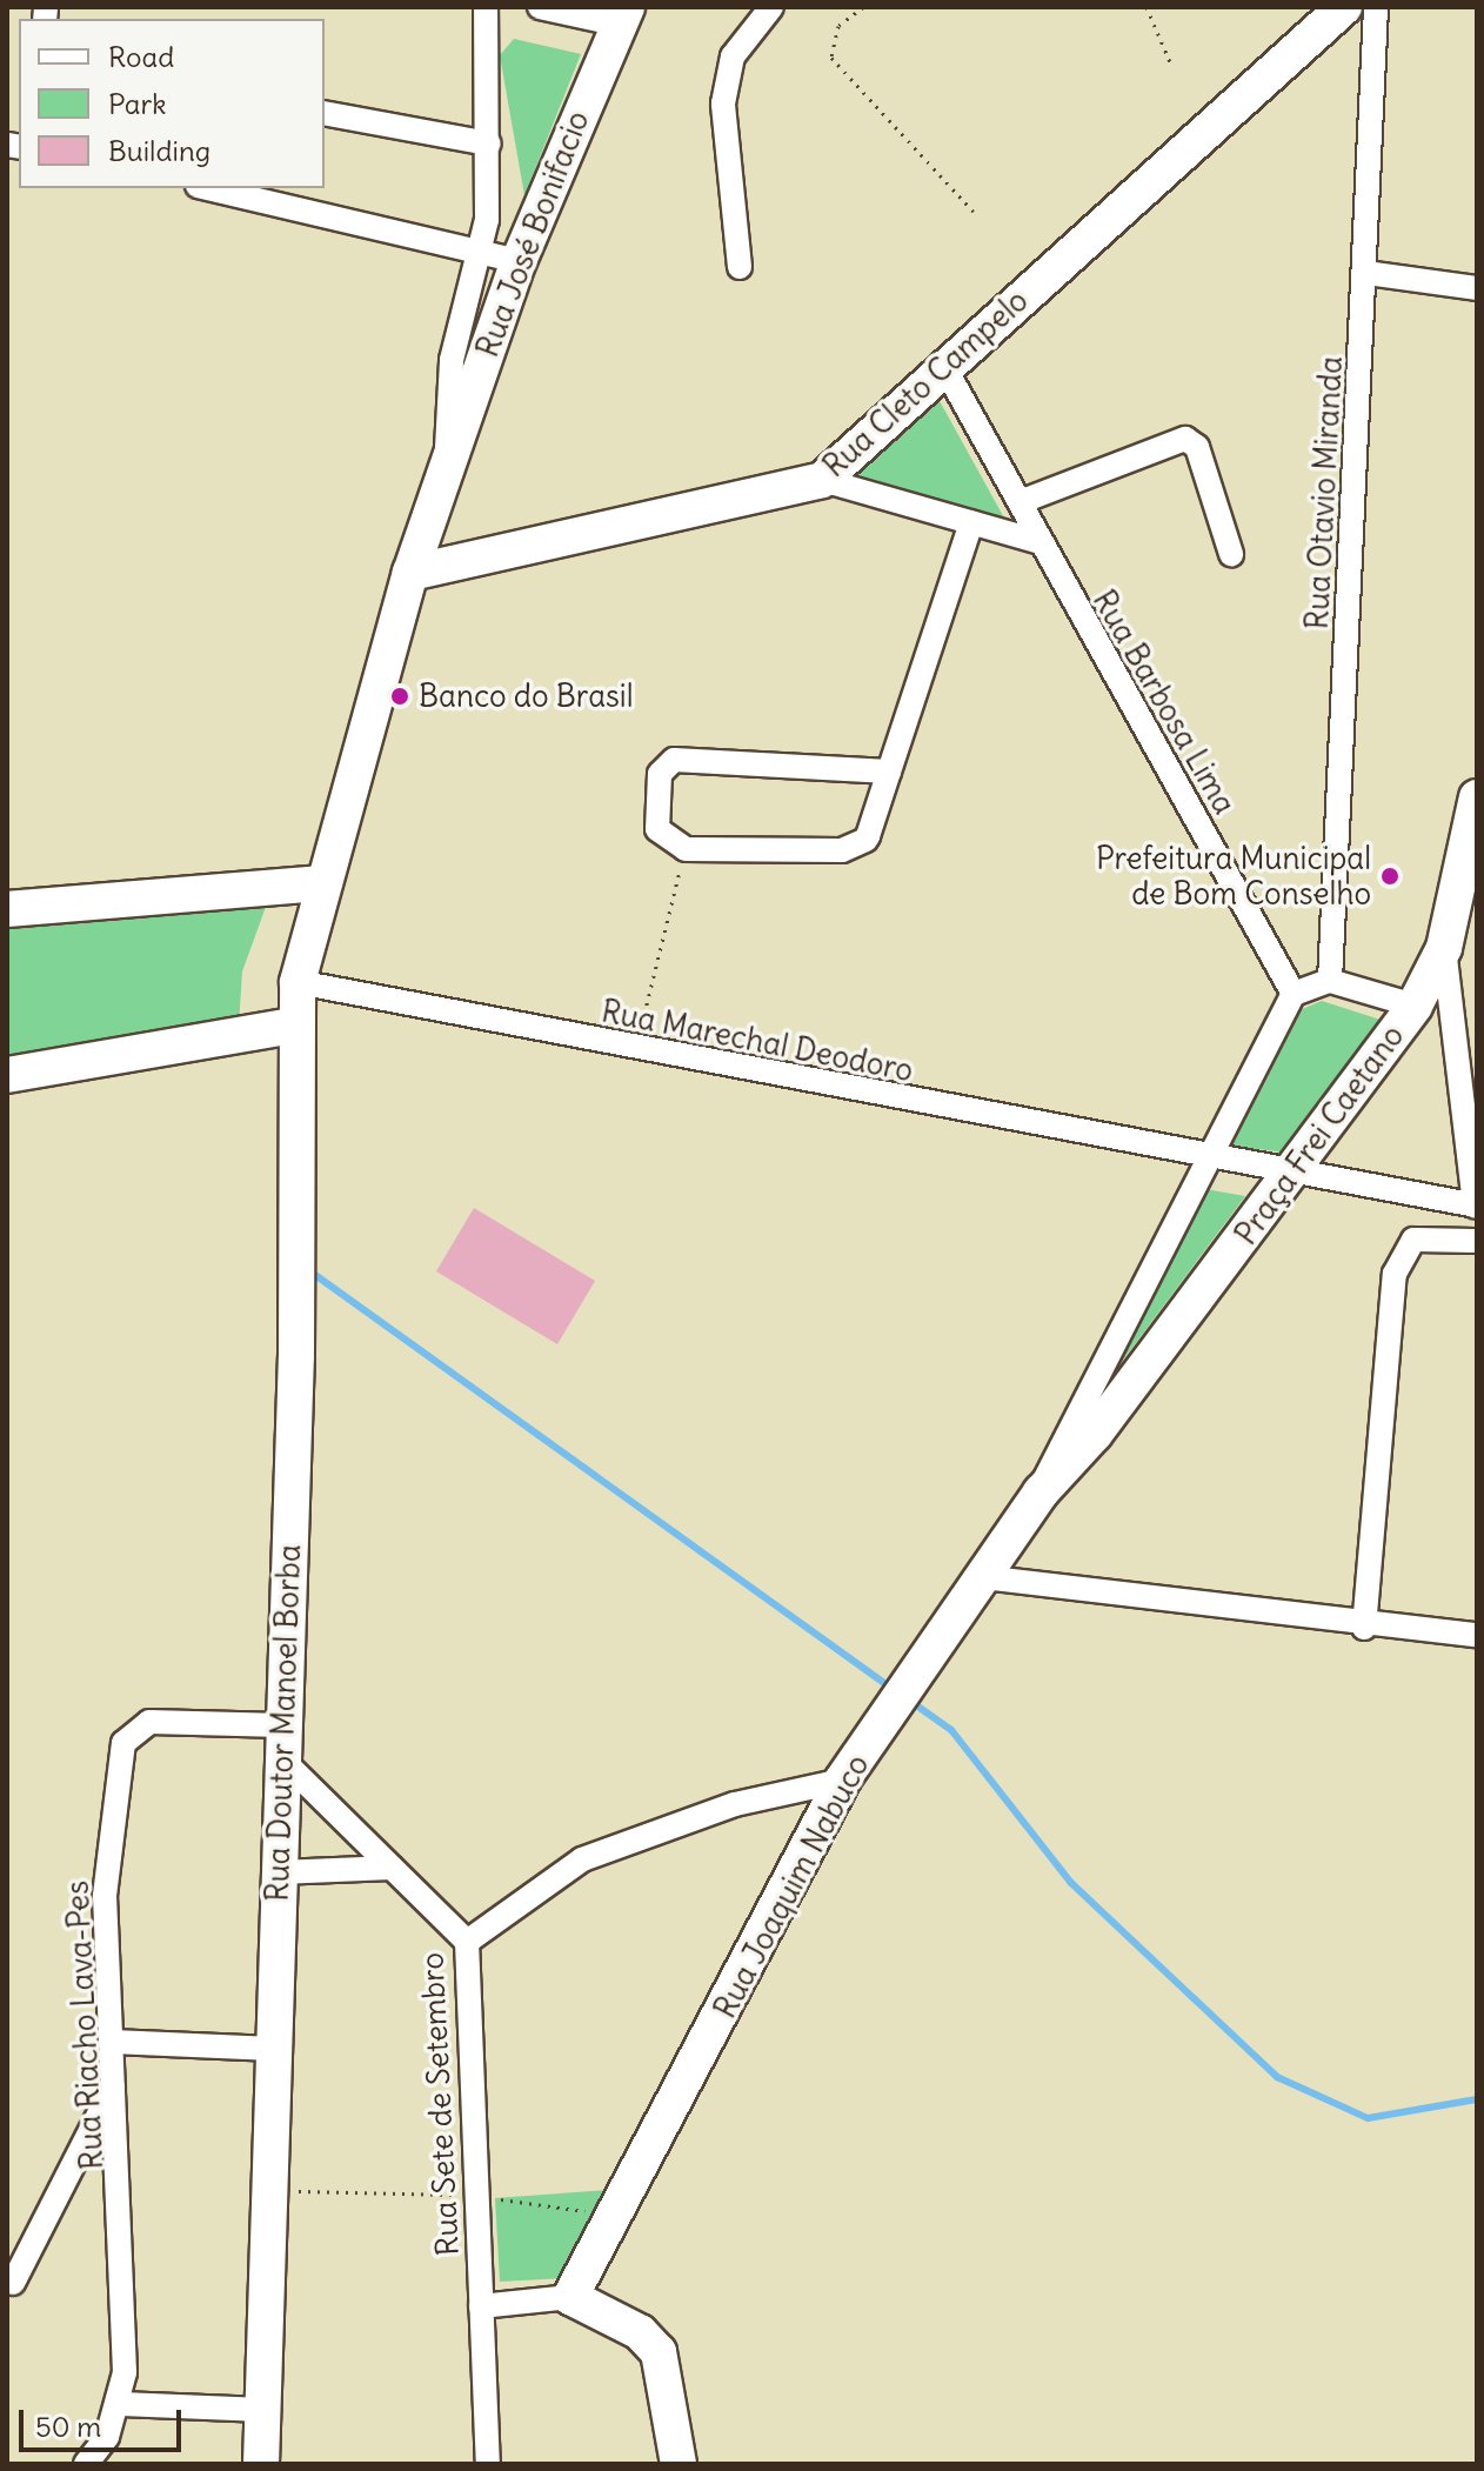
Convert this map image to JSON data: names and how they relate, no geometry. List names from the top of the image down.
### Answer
{
  "streets": {
    "street": [
      "Rua José Bonifacio",
      "Rua Cleto Campelo",
      "Rua Otavio Miranda",
      "Rua Barbosa Lima",
      "Rua Marechal Deodoro",
      "Praça Frei Caetano",
      "Rua Doutor Manoel Borba",
      "Rua Joaquim Nabuco",
      "Rua Riacho Lava-Pes",
      "Rua Sete de Setembro"
    ]
  },
  "crossings": [
    ["Rua José Bonifacio", "Rua Cleto Campelo"],
    ["Rua José Bonifacio", "Rua Marechal Deodoro"],
    ["Rua José Bonifacio", "Rua Doutor Manoel Borba"],
    ["Rua Cleto Campelo", "Rua Barbosa Lima"],
    ["Rua Otavio Miranda", "Praça Frei Caetano"],
    ["Rua Marechal Deodoro", "Praça Frei Caetano"],
    ["Rua Marechal Deodoro", "Rua Doutor Manoel Borba"],
    ["Praça Frei Caetano", "Rua Joaquim Nabuco"],
    ["Rua Doutor Manoel Borba", "Rua Riacho Lava-Pes"],
    ["Rua Doutor Manoel Borba", "Rua Sete de Setembro"],
    ["Rua Riacho Lava-Pes", "Rua Sete de Setembro"]
  ],
  "places": ["Banco do Brasil", "Prefeitura Municipal de Bom Conselho"],
  "legend": ["Road", "Park", "Building"],
  "scale_bar": "50 m"
}
